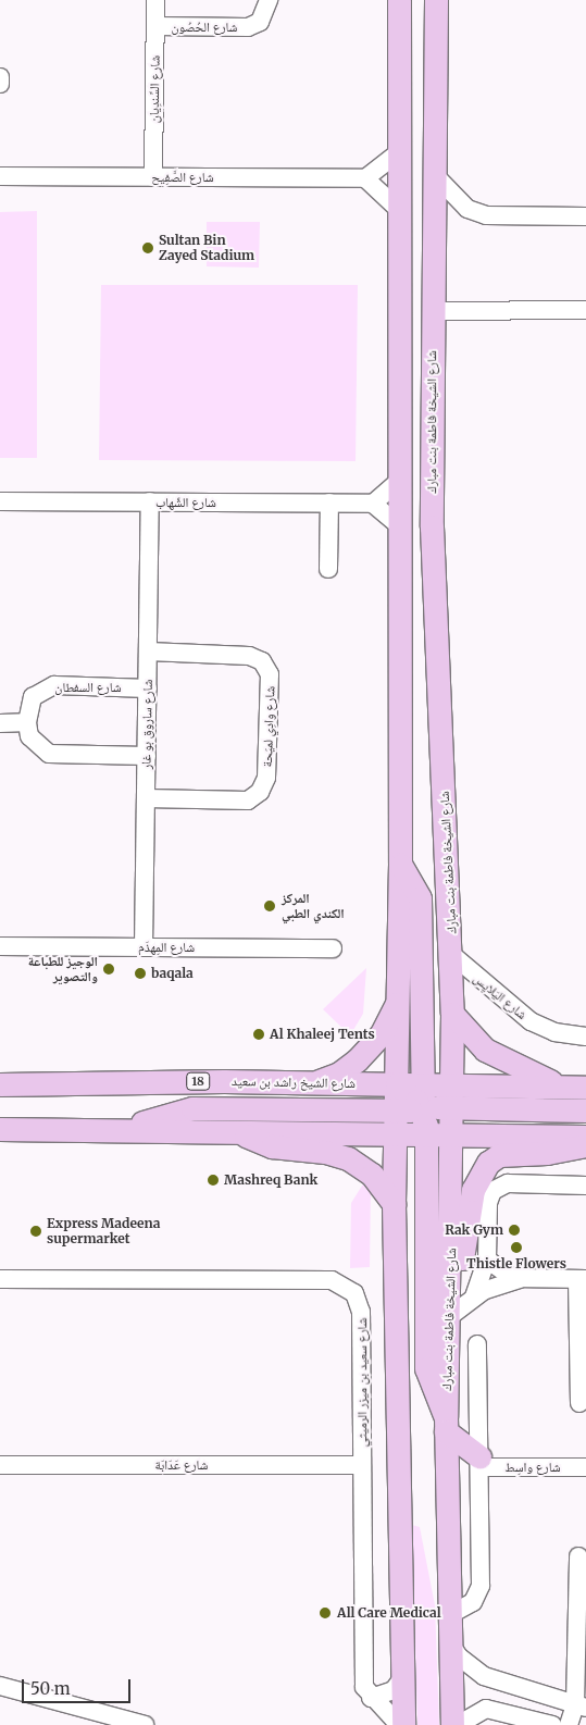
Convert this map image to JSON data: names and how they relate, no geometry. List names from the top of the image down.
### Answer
{
  "streets": {
    "main road": ["شارع الشيخة فاطمة بنت مبارك", "18", "شارع الشيخ راشد بن سعيد"],
    "street": [
      "شارع الحُصُون",
      "شارع السِّندِيان",
      "شارع الصَّفِيح",
      "شارع الشِّهاب",
      "شارع السفطان",
      "شارع ساروق بو غار",
      "شارع وادِي لميَحة",
      "شارع المِهذَم",
      "شارع اليَلايِس",
      "شارع سعيد بن ميزر الرميثي",
      "شارع عَدَابَة",
      "شارع واسِط"
    ]
  },
  "crossings": [
    ["شارع الحُصُون", "شارع السِّندِيان"],
    ["شارع السِّندِيان", "شارع الصَّفِيح"],
    ["شارع الشيخة فاطمة بنت مبارك", "شارع اليَلايِس"],
    ["شارع الشِّهاب", "شارع ساروق بو غار"],
    ["شارع السفطان", "شارع ساروق بو غار"],
    ["شارع ساروق بو غار", "شارع وادِي لميَحة"],
    ["شارع ساروق بو غار", "شارع المِهذَم"],
    ["شارع سعيد بن ميزر الرميثي", "شارع عَدَابَة"]
  ],
  "places": [
    "Sultan Bin Zayed Stadium",
    "المركز الكندي الطبي",
    "الوجيز للطباعة والتصوير",
    "baqala",
    "Al Khaleej Tents",
    "Mashreq Bank",
    "Rak Gym",
    "Express Madeena supermarket",
    "Thistle Flowers",
    "All Care Medical"
  ],
  "scale_bar": "50 m"
}
